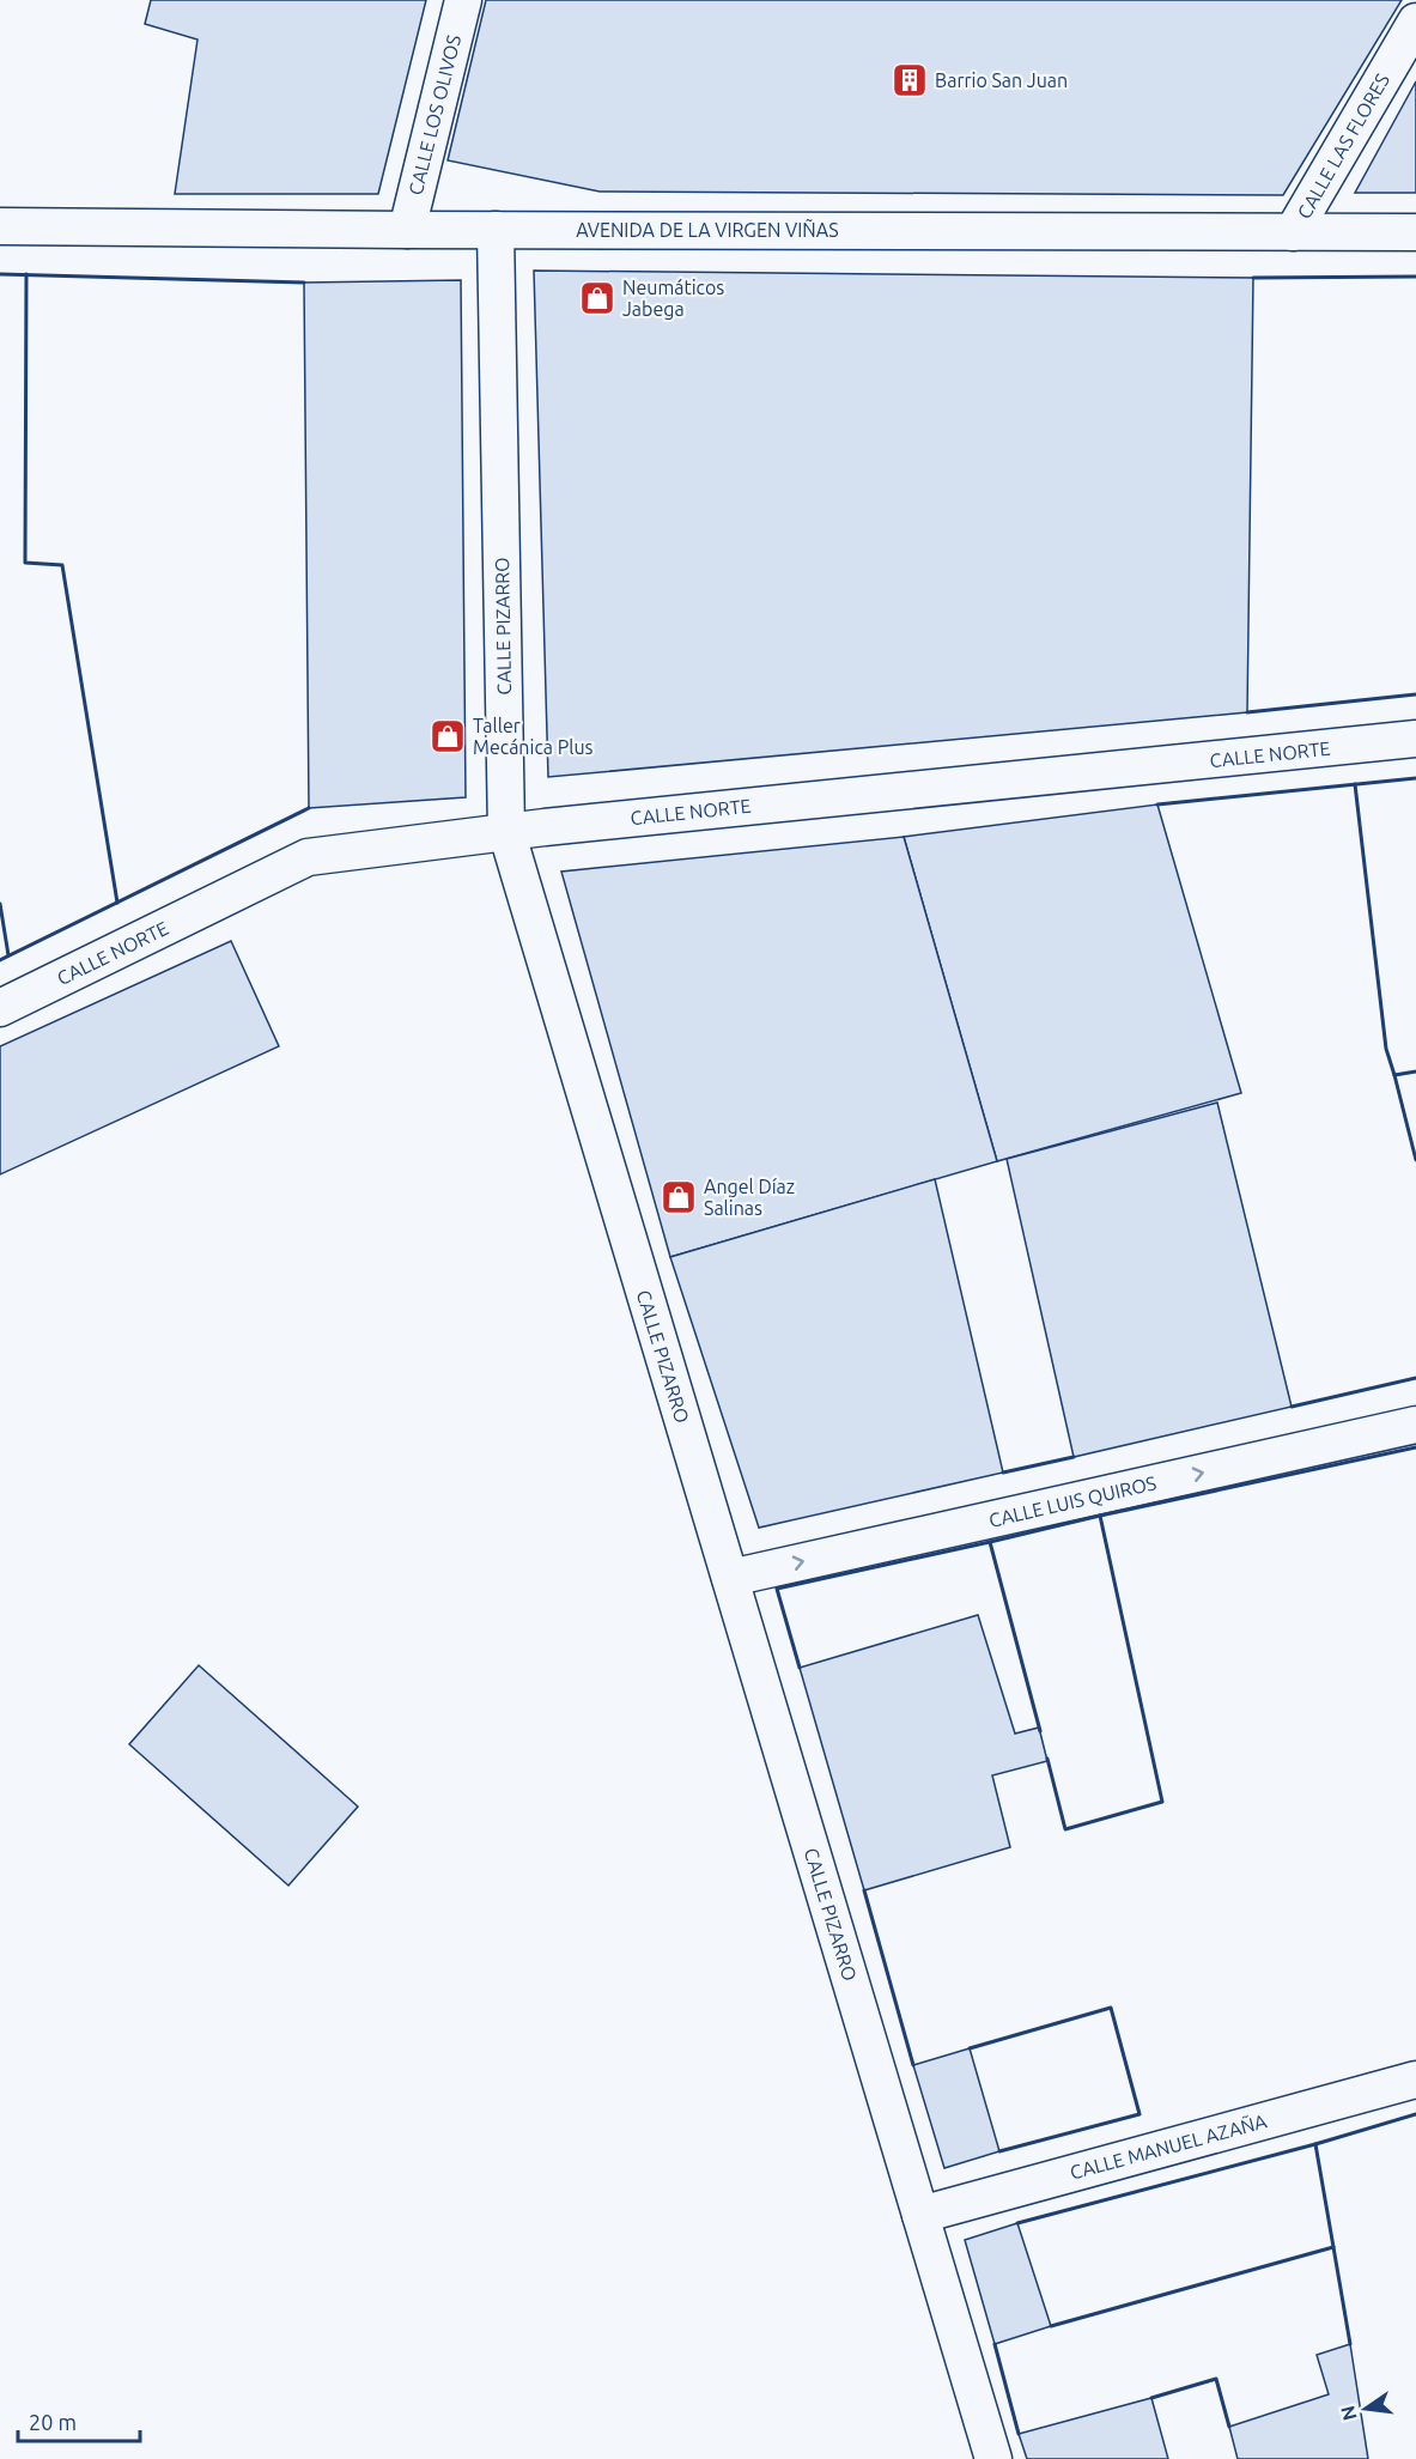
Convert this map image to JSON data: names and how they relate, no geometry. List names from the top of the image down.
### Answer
{
  "streets": {
    "street": [
      "CALLE LOS OLIVOS",
      "CALLE LAS FLORES",
      "AVENIDA DE LA VIRGEN VIÑAS",
      "CALLE PIZARRO",
      "CALLE NORTE",
      "CALLE LUIS QUIROS",
      "CALLE MANUEL AZAÑA"
    ]
  },
  "crossings": [
    ["CALLE LOS OLIVOS", "AVENIDA DE LA VIRGEN VIÑAS"],
    ["CALLE LAS FLORES", "AVENIDA DE LA VIRGEN VIÑAS"],
    ["AVENIDA DE LA VIRGEN VIÑAS", "CALLE PIZARRO"],
    ["CALLE PIZARRO", "CALLE NORTE"],
    ["CALLE PIZARRO", "CALLE LUIS QUIROS"],
    ["CALLE PIZARRO", "CALLE MANUEL AZAÑA"]
  ],
  "one_way": ["CALLE LUIS QUIROS"],
  "places": {
    "building": ["Barrio San Juan"],
    "shop": ["Neumáticos Jabega", "Taller Mecánica Plus", "Angel Díaz Salinas"]
  },
  "scale_bar": "20 m",
  "north": "left"
}
